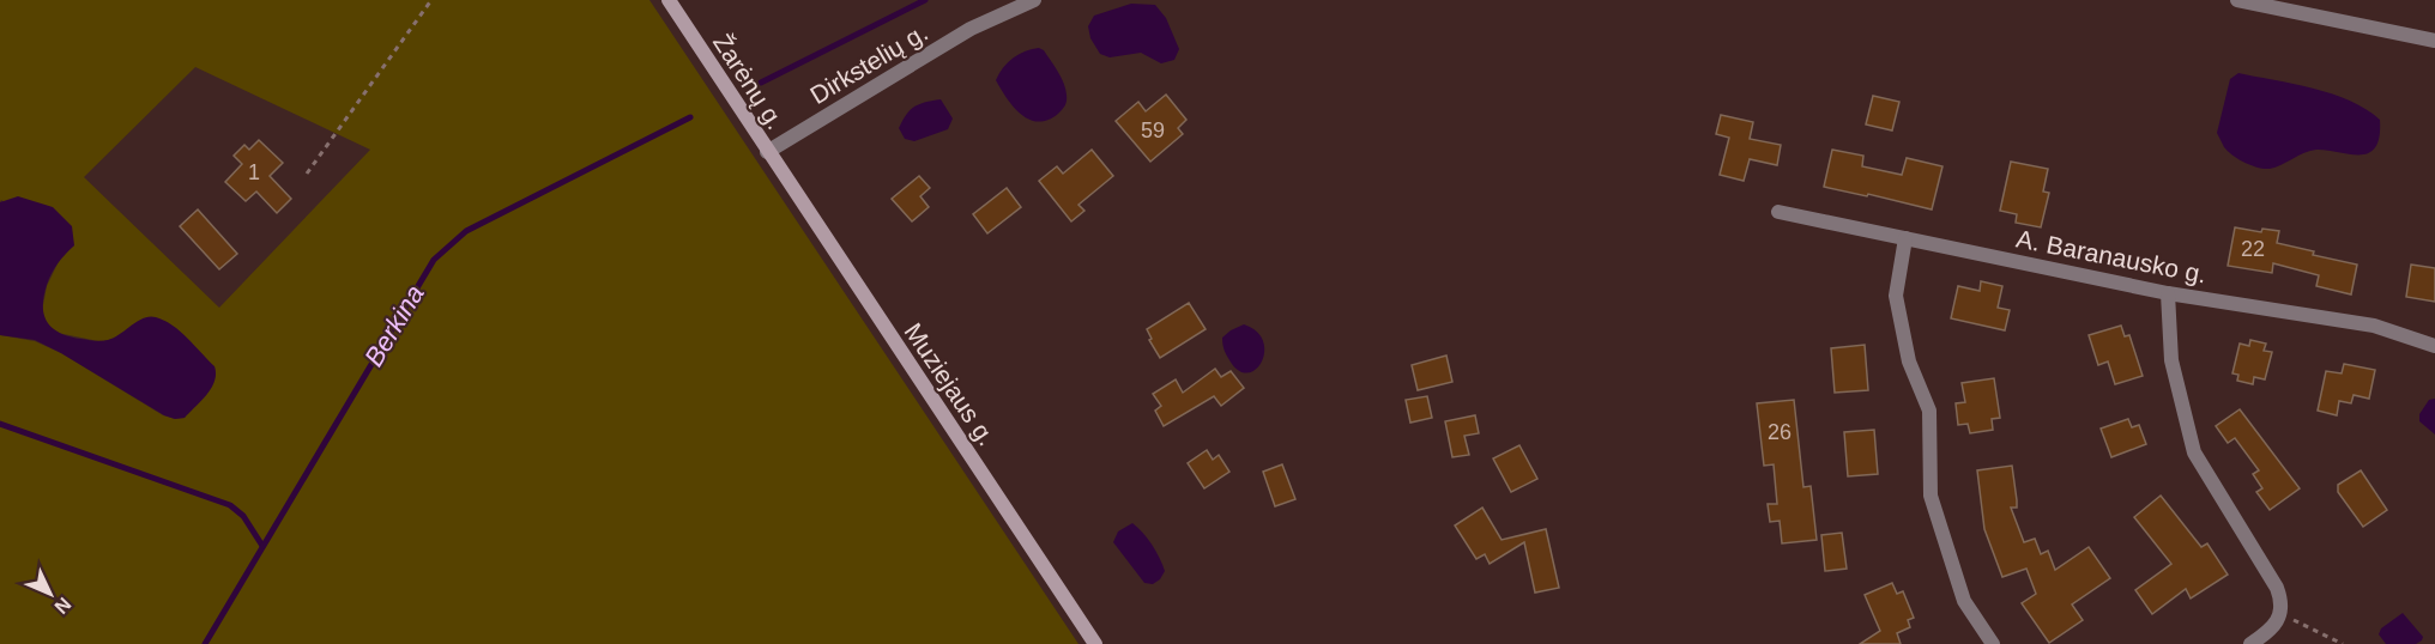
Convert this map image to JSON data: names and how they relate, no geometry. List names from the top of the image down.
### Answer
{
  "streets": {
    "main road": ["Žarėnų g.", "Muziejaus g."],
    "street": ["Dirkstelių g.", "A. Baranausko g."]
  },
  "crossings": [
    ["Dirkstelių g.", "Žarėnų g."],
    ["Dirkstelių g.", "Muziejaus g."],
    ["Žarėnų g.", "Muziejaus g."]
  ],
  "water": ["Berkina"],
  "house_numbers": [
    "59",
    "1",
    "22",
    "26"
  ],
  "north": "bottom right"
}
